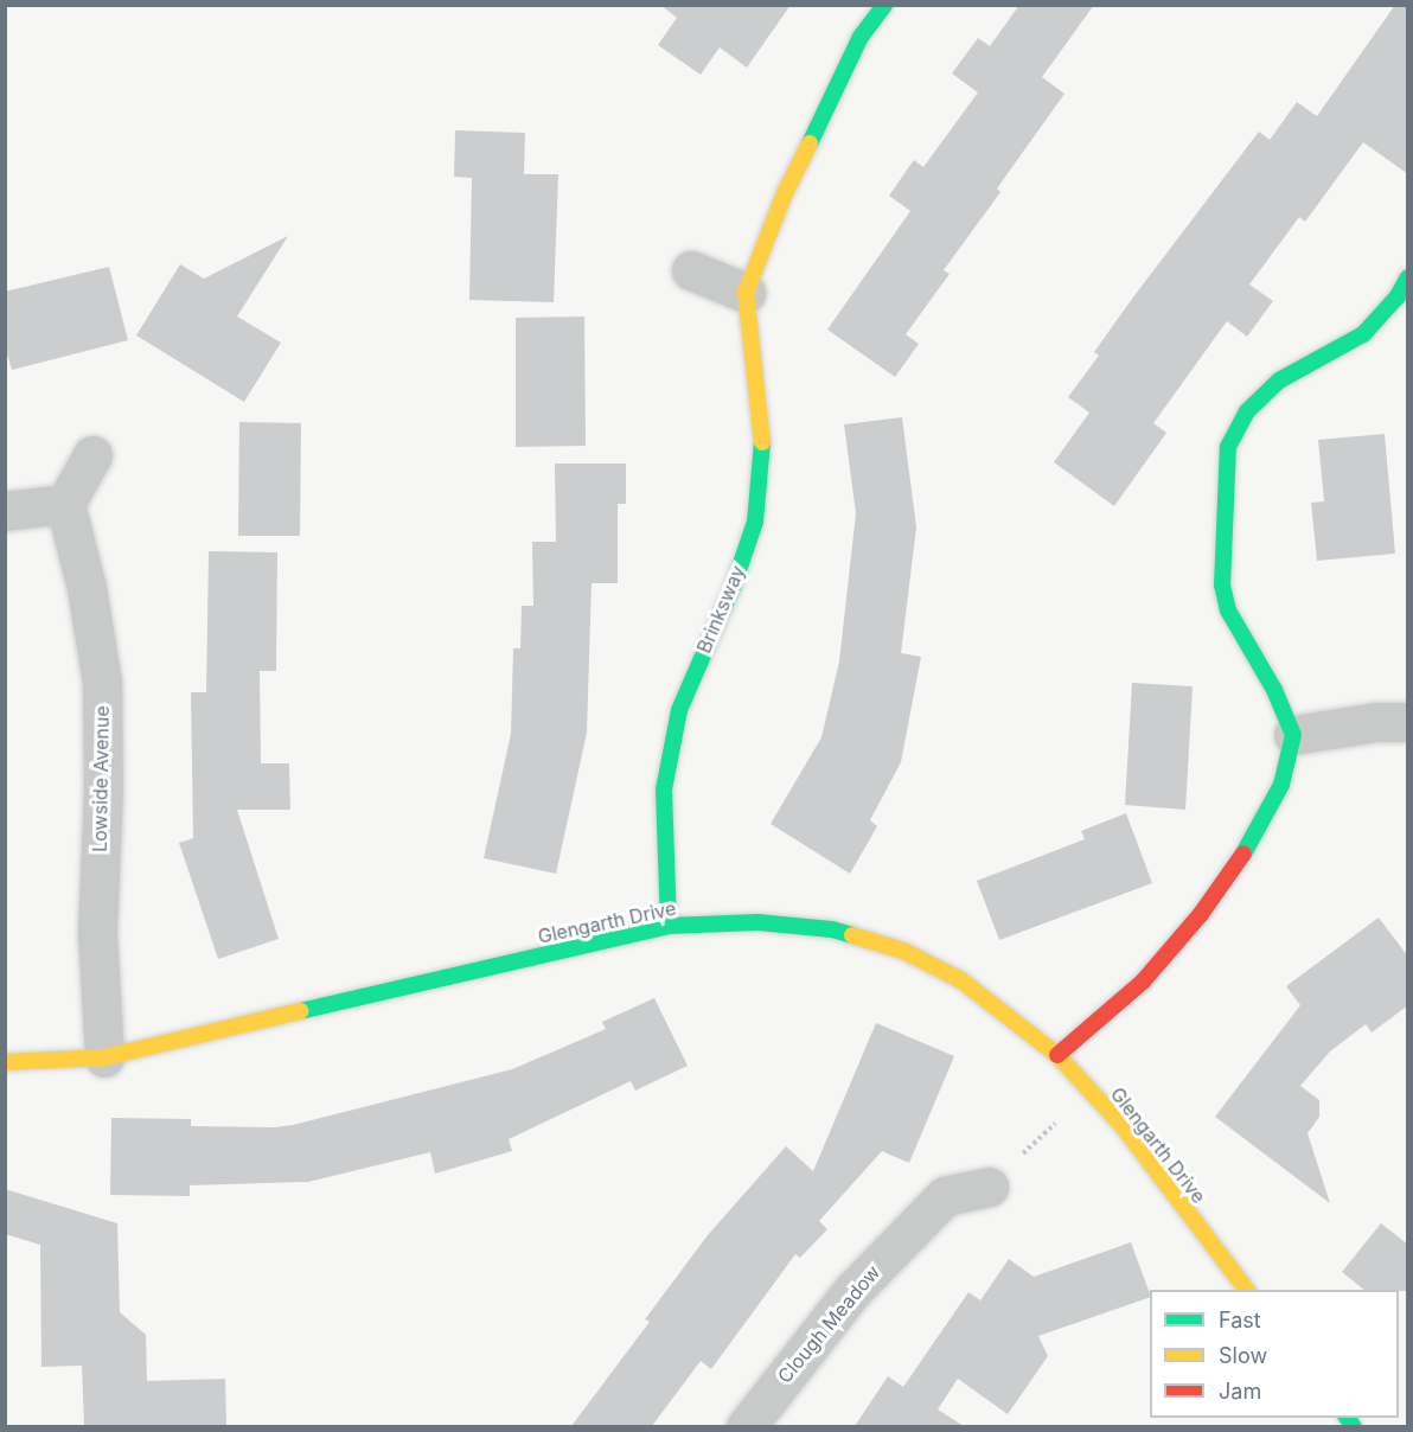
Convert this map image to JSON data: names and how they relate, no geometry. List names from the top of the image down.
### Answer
{
  "streets": {
    "street": [
      "Brinksway",
      "Lowside Avenue",
      "Glengarth Drive",
      "Clough Meadow"
    ]
  },
  "crossings": [
    ["Brinksway", "Glengarth Drive"],
    ["Lowside Avenue", "Glengarth Drive"]
  ],
  "legend": ["Fast", "Slow", "Jam"]
}
